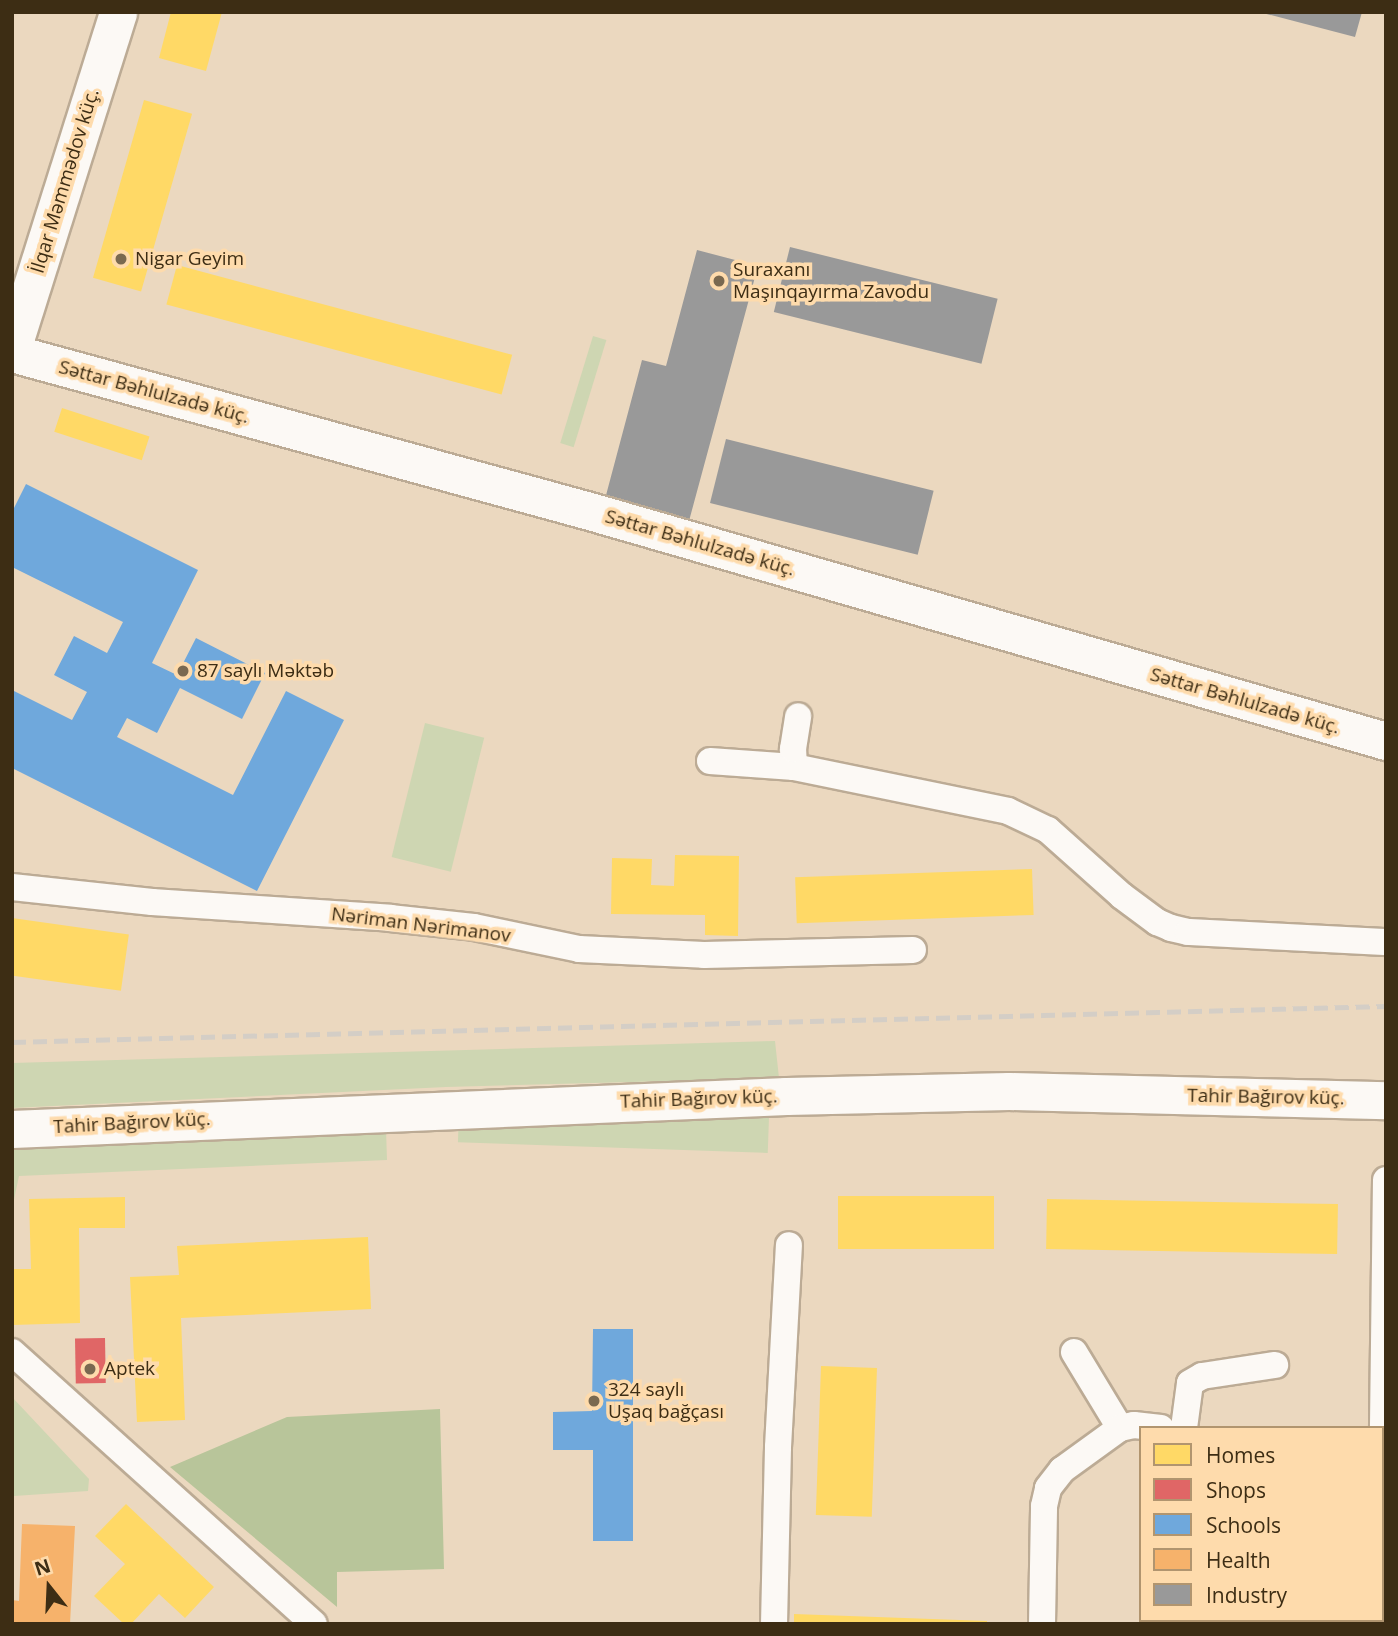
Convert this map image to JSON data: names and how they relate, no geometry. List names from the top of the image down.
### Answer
{
  "streets": {
    "street": [
      "İlqar Məmmədov küç.",
      "Səttar Bəhlulzadə küç.",
      "Nəriman Nərimanov",
      "Tahir Bağırov küç."
    ]
  },
  "crossings": [
    ["İlqar Məmmədov küç.", "Səttar Bəhlulzadə küç."]
  ],
  "places": [
    "Nigar Geyim",
    "Suraxanı Maşınqayırma Zavodu",
    "87 saylı Məktəb",
    "Aptek",
    "324 saylı Uşaq bağçası"
  ],
  "legend": [
    "Homes",
    "Shops",
    "Schools",
    "Health",
    "Industry"
  ],
  "north": "top"
}
